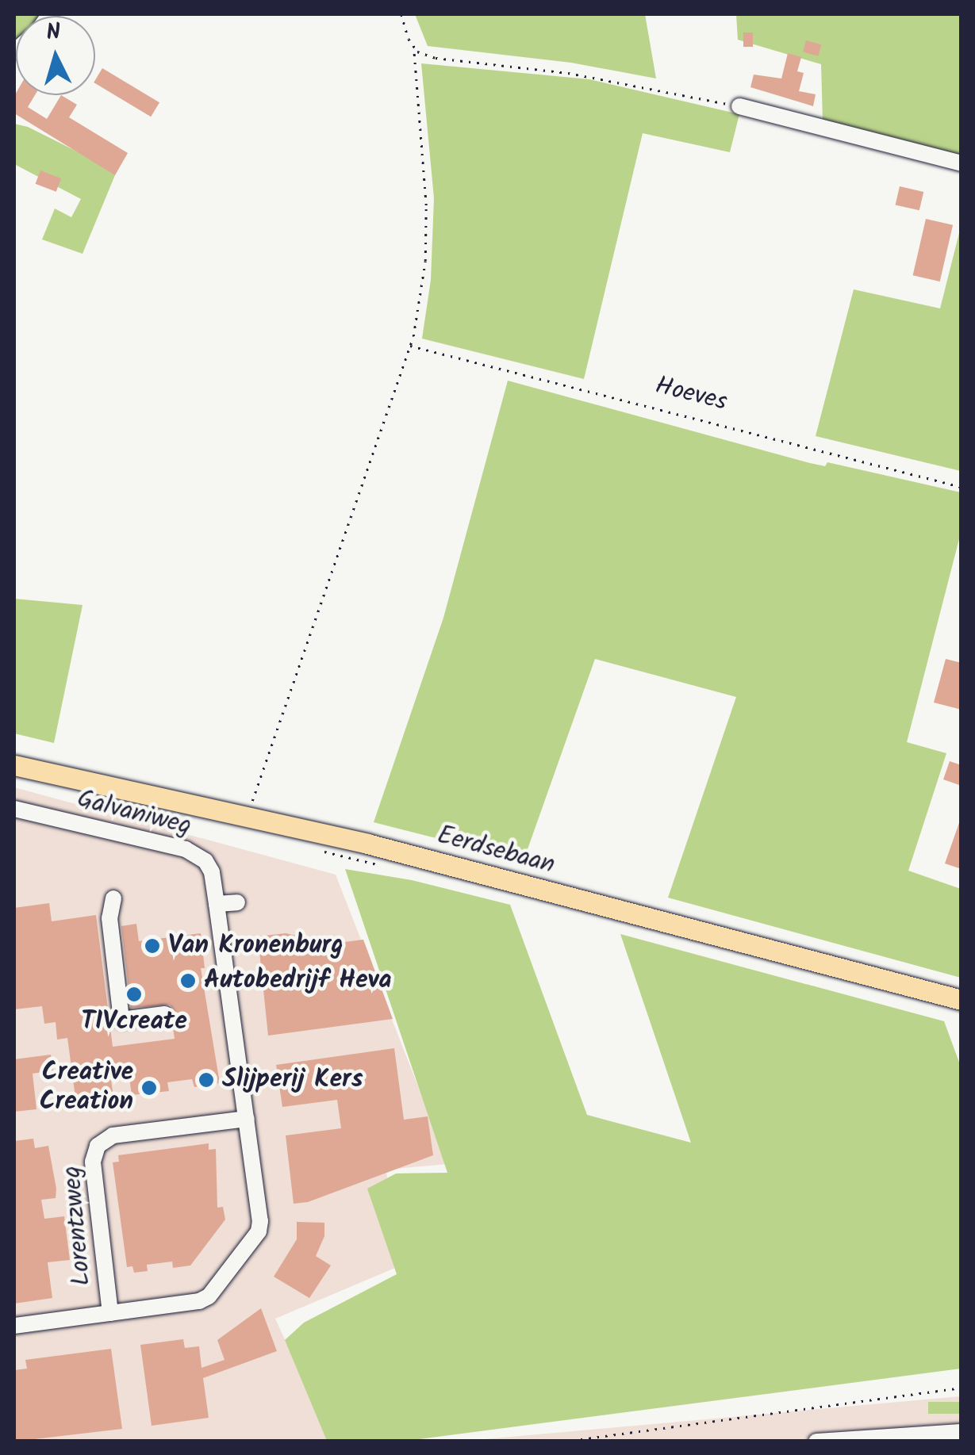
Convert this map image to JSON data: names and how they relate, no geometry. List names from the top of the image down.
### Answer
{
  "streets": {
    "main road": ["Eerdsebaan"],
    "street": ["Galvaniweg", "Lorentzweg"],
    "path": ["Hoeves"]
  },
  "crossings": [
    ["Galvaniweg", "Lorentzweg"]
  ],
  "places": [
    "Van Kronenburg",
    "Autobedrijf Heva",
    "TIVcreate",
    "Slijperij Kers",
    "Creative Creation"
  ],
  "north": "top"
}
